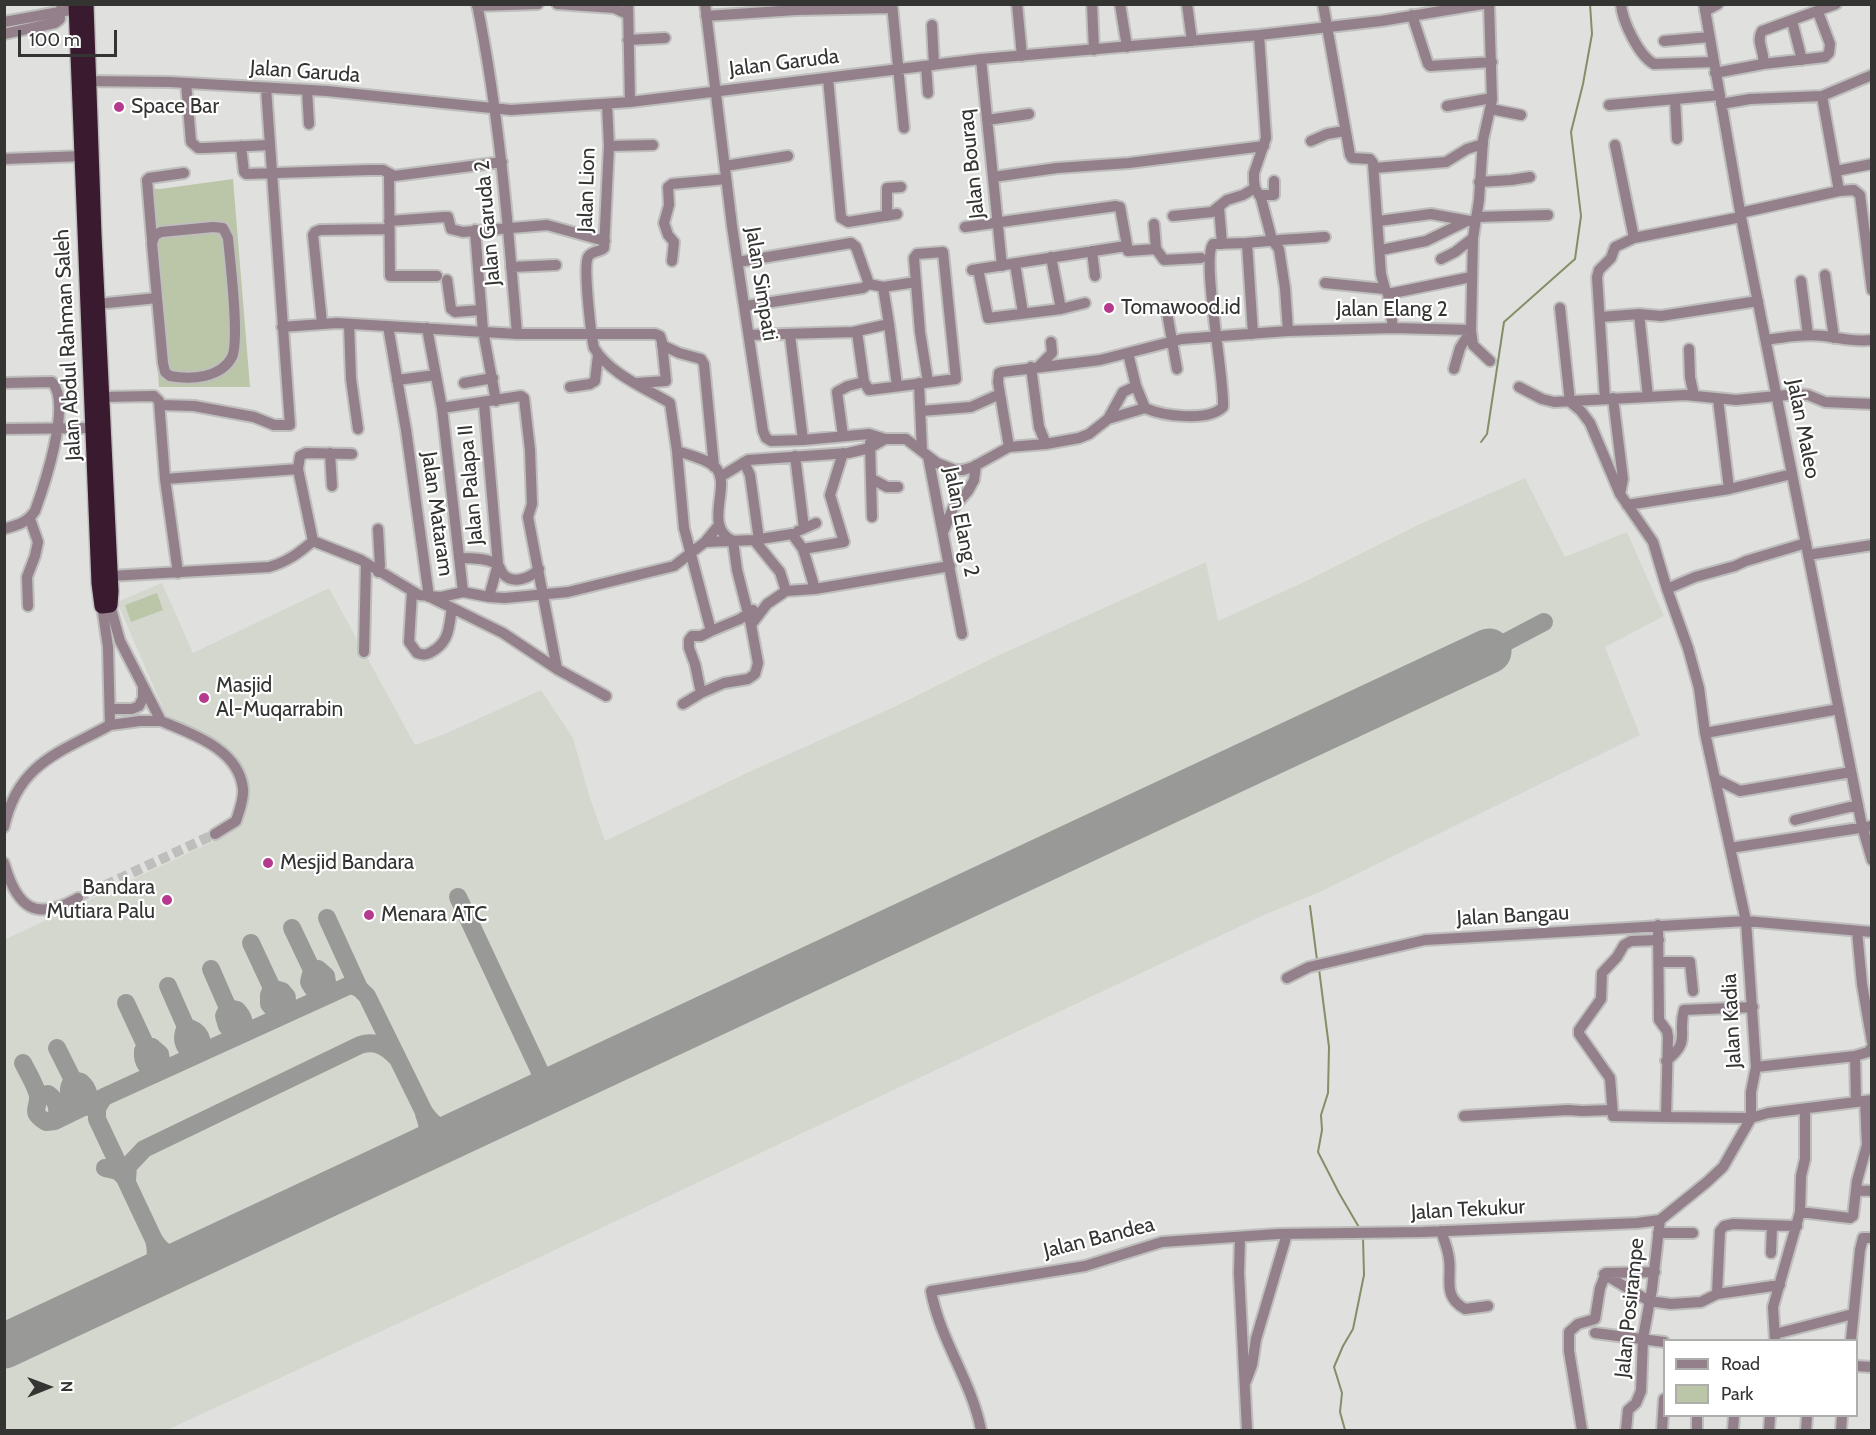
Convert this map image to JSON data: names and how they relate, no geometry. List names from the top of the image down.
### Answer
{
  "streets": {
    "highway": ["Jalan Abdul Rahman Saleh"],
    "street": [
      "Jalan Garuda",
      "Jalan Bouraq",
      "Jalan Lion",
      "Jalan Garuda 2",
      "Jalan Simpati",
      "Jalan Elang 2",
      "Jalan Maleo",
      "Jalan Palapa II",
      "Jalan Mataram",
      "Jalan Bangau",
      "Jalan Kadia",
      "Jalan Tekukur",
      "Jalan Bandea",
      "Jalan Posirampe"
    ]
  },
  "crossings": [
    ["Jalan Garuda", "Jalan Bouraq"],
    ["Jalan Garuda", "Jalan Lion"],
    ["Jalan Garuda", "Jalan Garuda 2"],
    ["Jalan Garuda", "Jalan Simpati"],
    ["Jalan Garuda", "Jalan Abdul Rahman Saleh"],
    ["Jalan Simpati", "Jalan Elang 2"],
    ["Jalan Bangau", "Jalan Kadia"],
    ["Jalan Tekukur", "Jalan Bandea"],
    ["Jalan Tekukur", "Jalan Posirampe"]
  ],
  "places": [
    "Space Bar",
    "Tomawood.id",
    "Masjid Al-Muqarrabin",
    "Mesjid Bandara",
    "Bandara Mutiara Palu",
    "Menara ATC"
  ],
  "legend": ["Road", "Park"],
  "scale_bar": "100 m",
  "north": "right"
}
